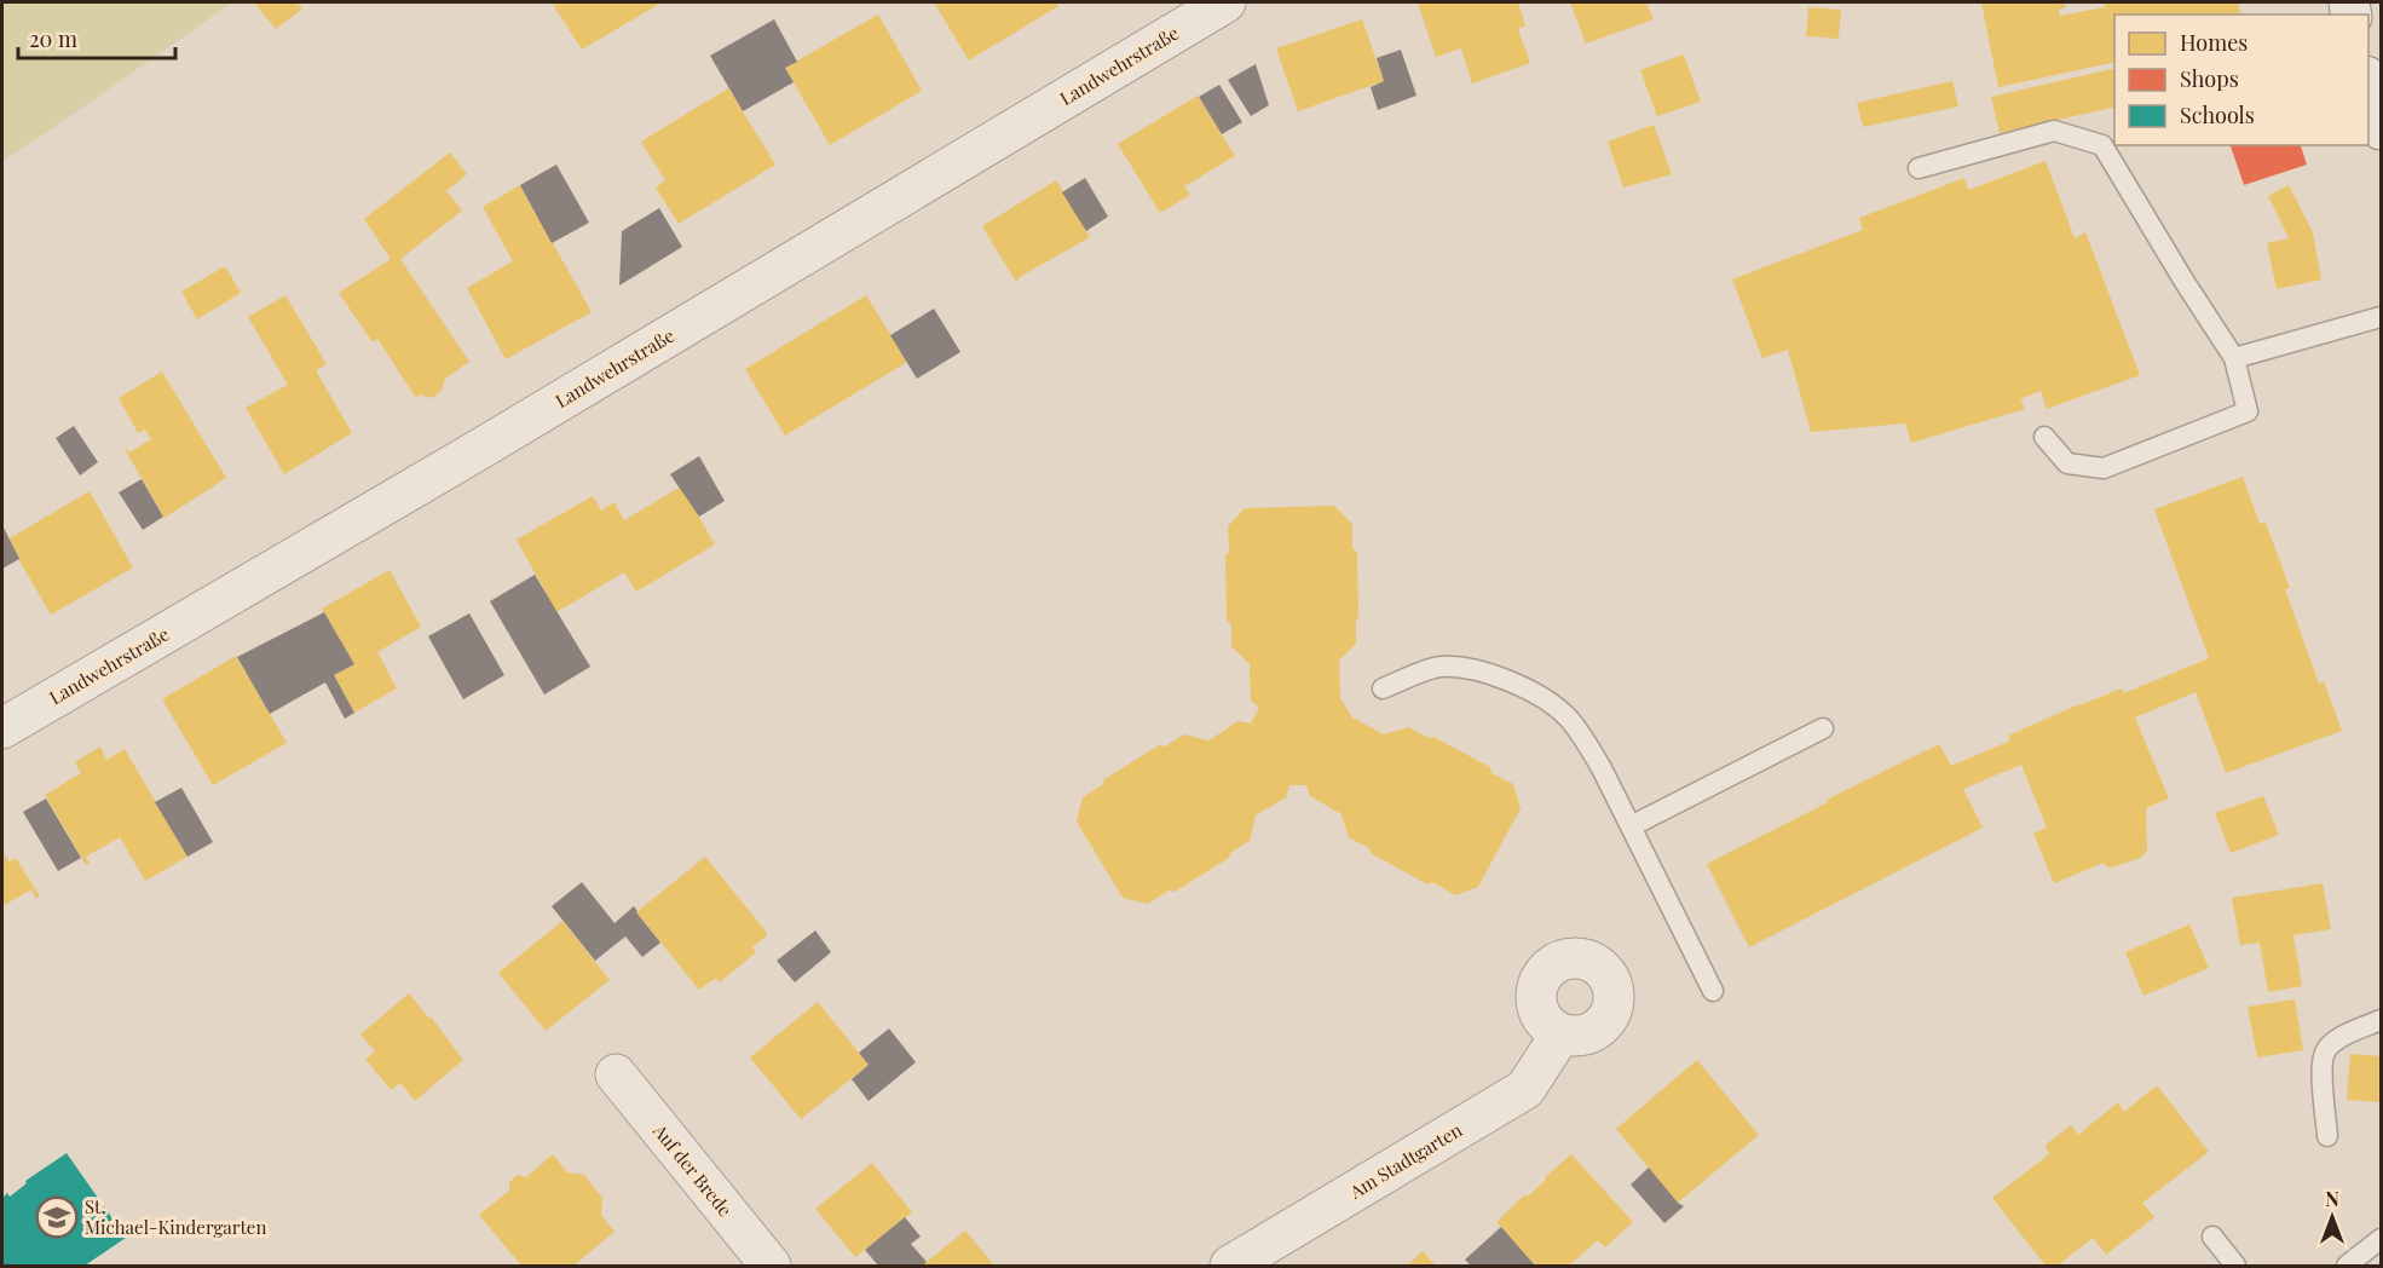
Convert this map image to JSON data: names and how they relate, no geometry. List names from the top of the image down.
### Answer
{
  "streets": {
    "street": ["Landwehrstraße", "Am Stadtgarten", "Auf der Brede"]
  },
  "places": {
    "school or university": ["St. Michael-Kindergarten"]
  },
  "legend": ["Homes", "Shops", "Schools"],
  "scale_bar": "20 m",
  "north": "top"
}
